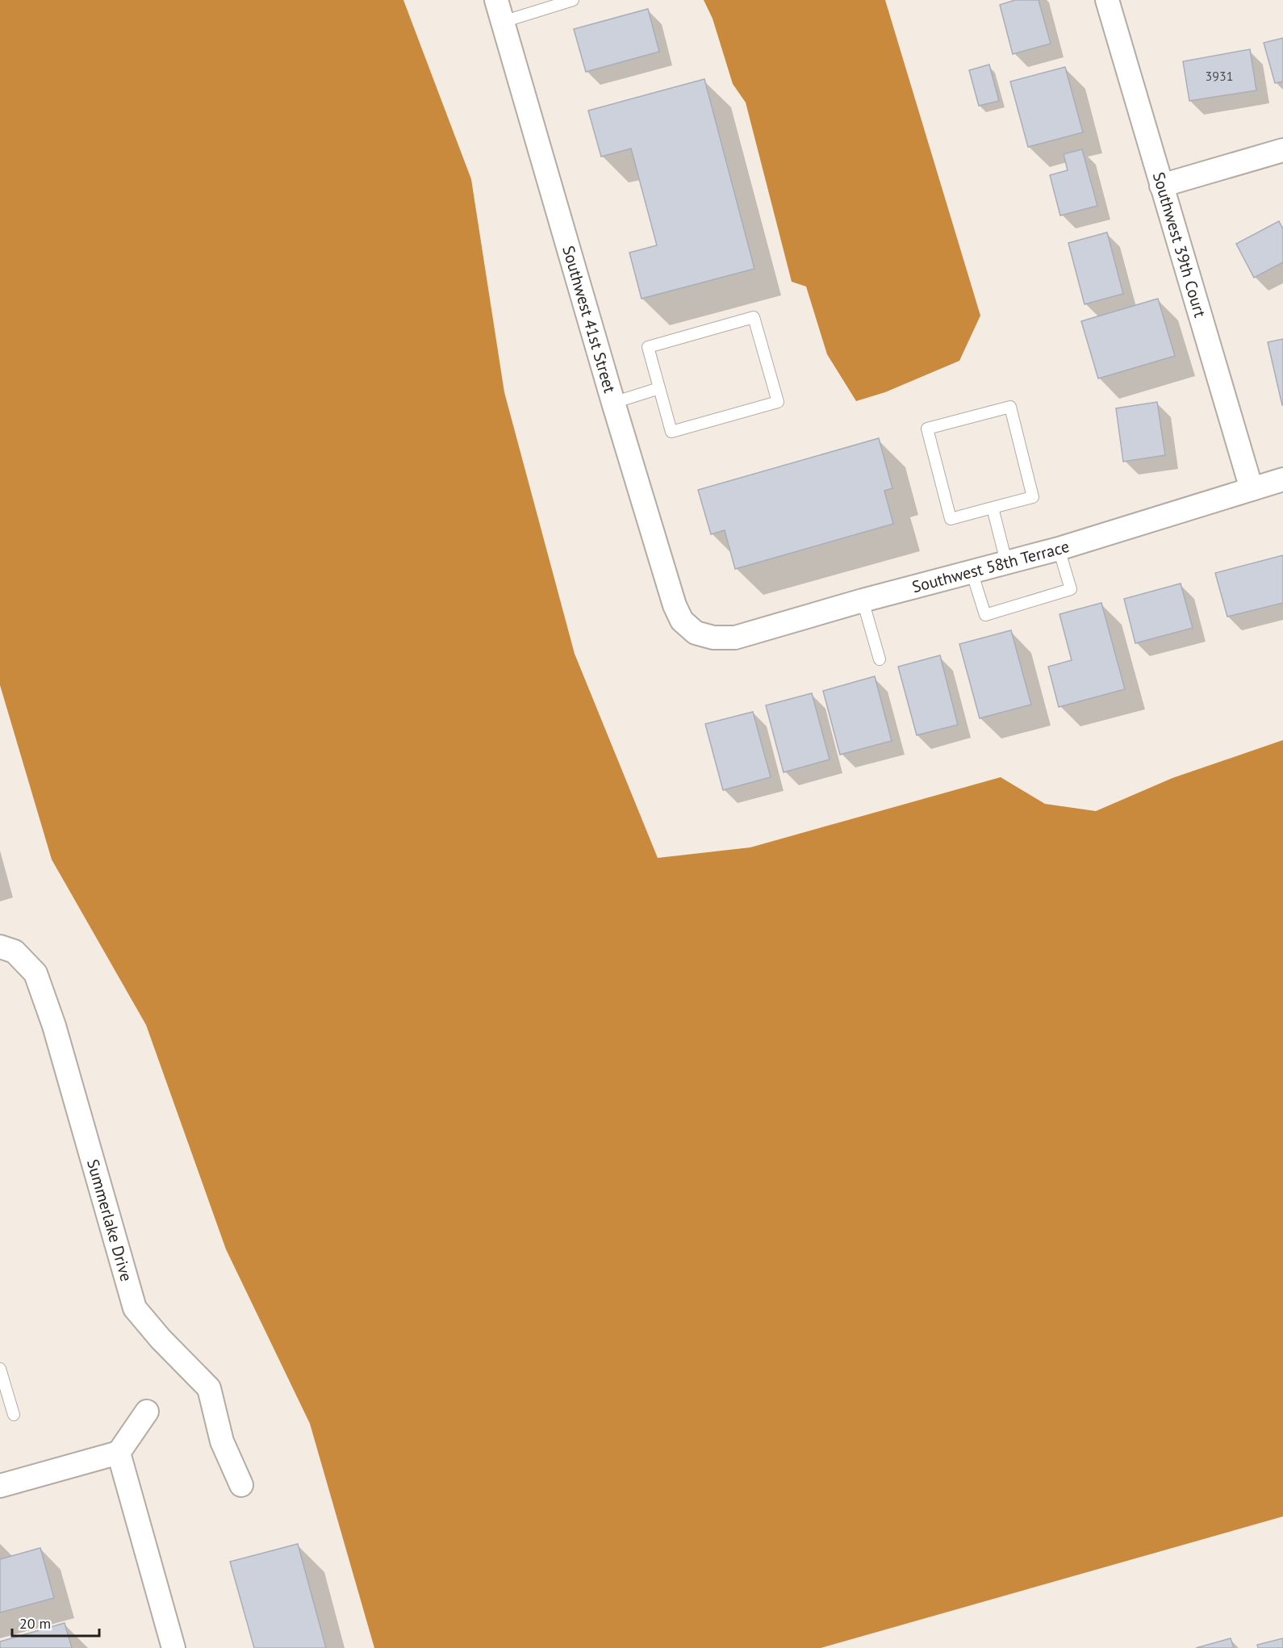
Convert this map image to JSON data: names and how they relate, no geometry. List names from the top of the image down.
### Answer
{
  "streets": {
    "street": [
      "Southwest 39th Court",
      "Southwest 41st Street",
      "Southwest 58th Terrace",
      "Summerlake Drive"
    ]
  },
  "crossings": [
    ["Southwest 39th Court", "Southwest 58th Terrace"],
    ["Southwest 41st Street", "Southwest 58th Terrace"]
  ],
  "house_numbers": ["3931"],
  "scale_bar": "20 m"
}
